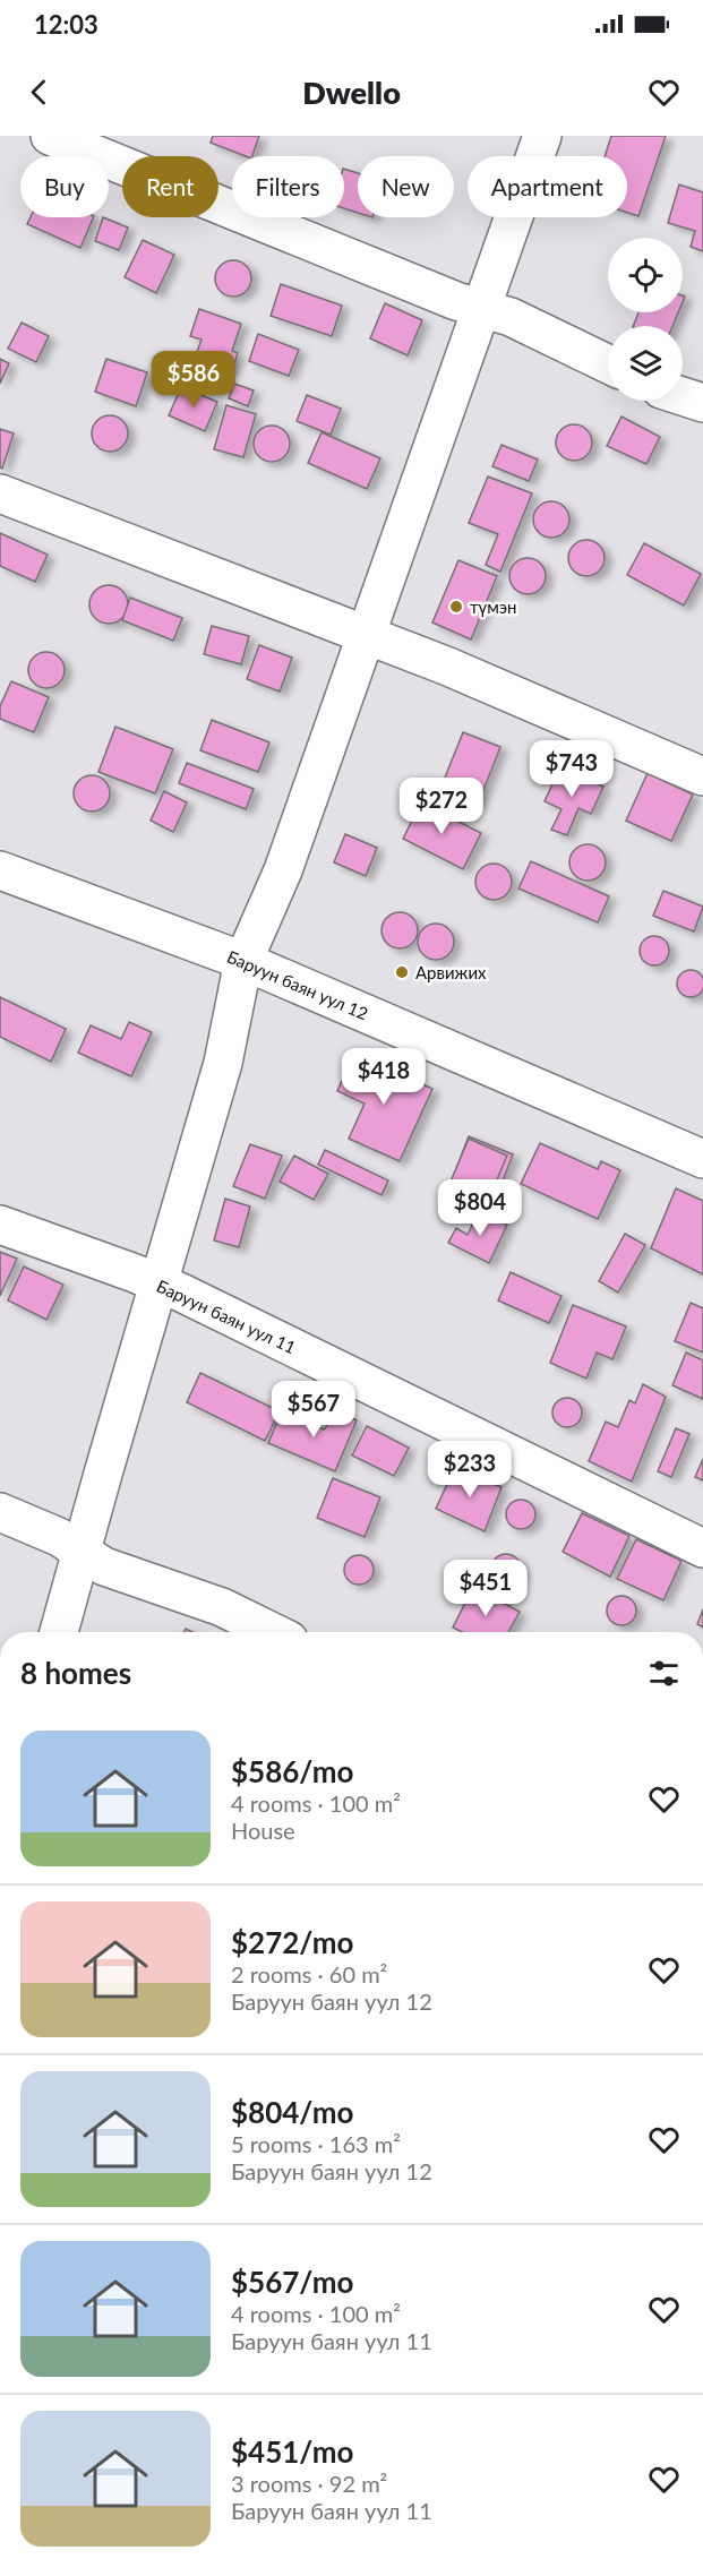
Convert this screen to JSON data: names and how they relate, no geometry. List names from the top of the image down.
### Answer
{
  "streets": {
    "street": ["Баруун баян уул 12", "Баруун баян уул 11"]
  },
  "places": ["түмэн", "Арвижих"],
  "page": {
    "status": "12:03",
    "header": "Dwello",
    "chip": [
      "Buy",
      "Rent",
      "Filters",
      "New",
      "Apartment"
    ],
    "price": [
      "$586",
      "$743",
      "$272",
      "$418",
      "$804",
      "$567",
      "$233",
      "$451"
    ],
    "heading": "8 homes",
    "list": [
      {
        "name": "$586/mo",
        "note": "4 rooms · 100 m² · House"
      },
      {
        "name": "$272/mo",
        "note": "2 rooms · 60 m² · Баруун баян уул 12"
      },
      {
        "name": "$804/mo",
        "note": "5 rooms · 163 m² · Баруун баян уул 12"
      },
      {
        "name": "$567/mo",
        "note": "4 rooms · 100 m² · Баруун баян уул 11"
      },
      {
        "name": "$451/mo",
        "note": "3 rooms · 92 m² · Баруун баян уул 11"
      }
    ]
  }
}
